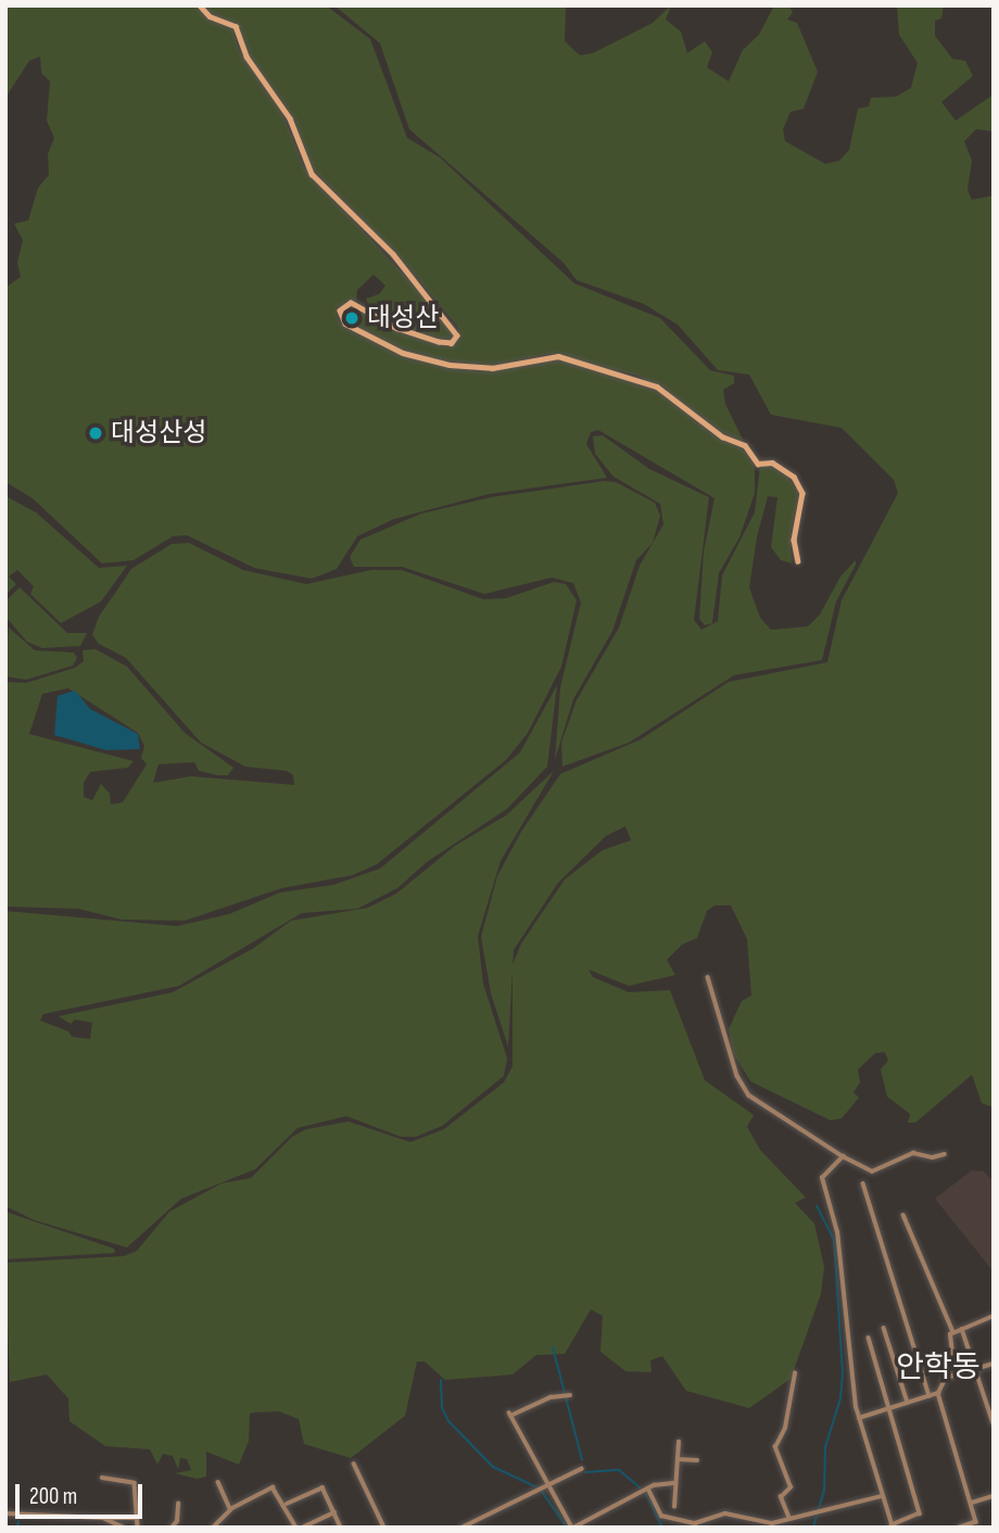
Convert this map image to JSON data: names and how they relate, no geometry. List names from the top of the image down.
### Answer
{
  "districts": ["안학동"],
  "places": ["대성산", "대성산성"],
  "scale_bar": "200 m"
}
